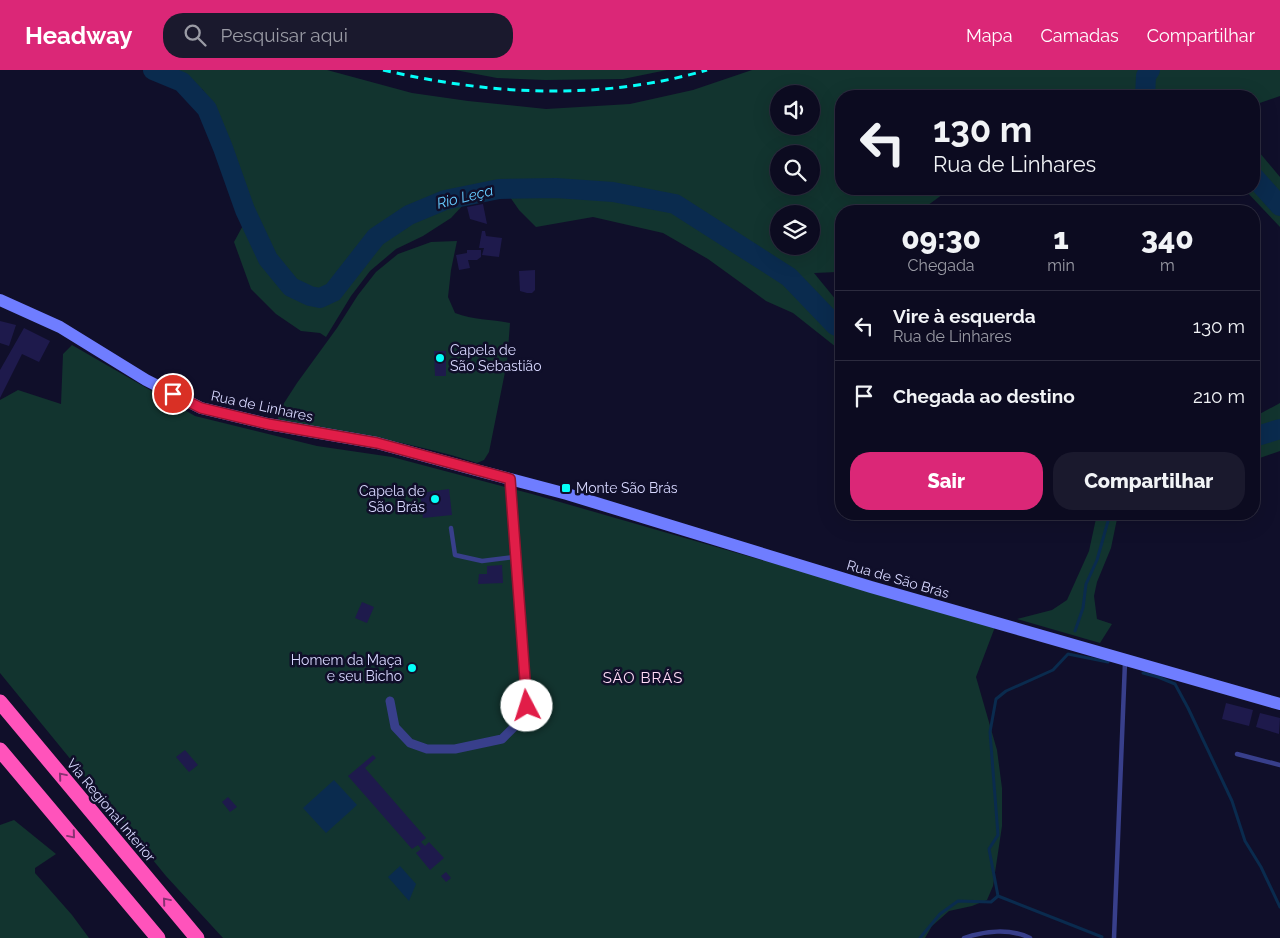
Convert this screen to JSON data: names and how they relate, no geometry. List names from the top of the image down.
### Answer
{
  "streets": {
    "highway": ["Via Regional Interior"],
    "main road": ["Rua de Linhares", "Rua de São Brás"]
  },
  "crossings": [
    ["Rua de Linhares", "Rua de São Brás"]
  ],
  "districts": ["SÃO BRÁS"],
  "water": ["Rio Leça"],
  "places": {
    "other": ["Capela de São Sebastião", "Capela de São Brás", "Homem da Maça e seu Bicho"],
    "transit": ["Monte São Brás"]
  },
  "page": {
    "header": "Headway",
    "search": "Pesquisar aqui",
    "nav": ["Mapa", "Camadas", "Compartilhar"],
    "turn": ["130 m", "Rua de Linhares"],
    "eta": [
      "09:30",
      "Chegada",
      "1",
      "min",
      "340",
      "m"
    ],
    "list": [
      {
        "name": "Vire à esquerda",
        "note": "Rua de Linhares",
        "value": "130 m"
      },
      {
        "name": "Chegada ao destino",
        "value": "210 m"
      }
    ],
    "buttons": ["Sair", "Compartilhar"]
  }
}
